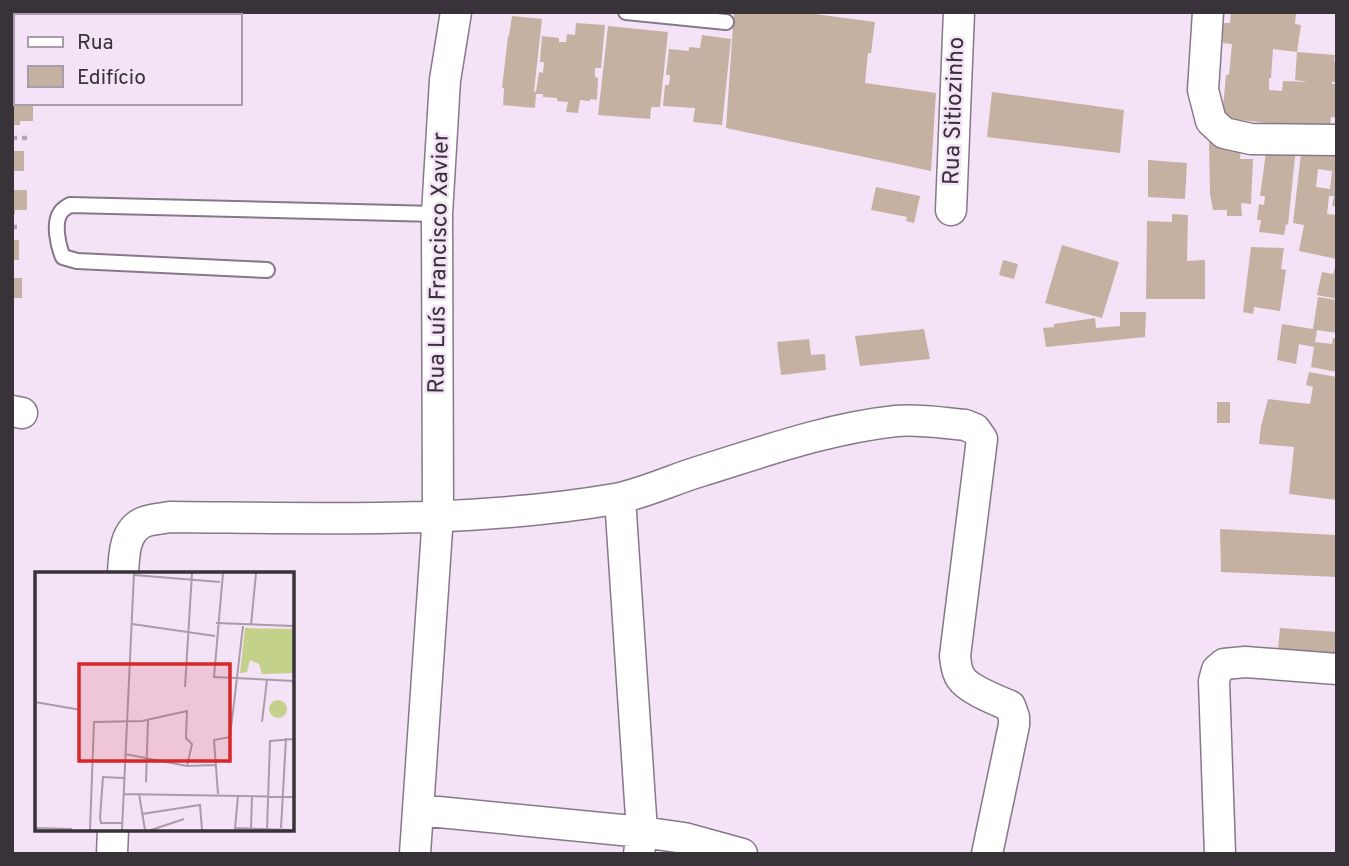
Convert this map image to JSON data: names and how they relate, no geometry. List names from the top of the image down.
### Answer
{
  "streets": {
    "street": ["Rua Sitiozinho", "Rua Luís Francisco Xavier"]
  },
  "legend": ["Rua", "Edifício"]
}
